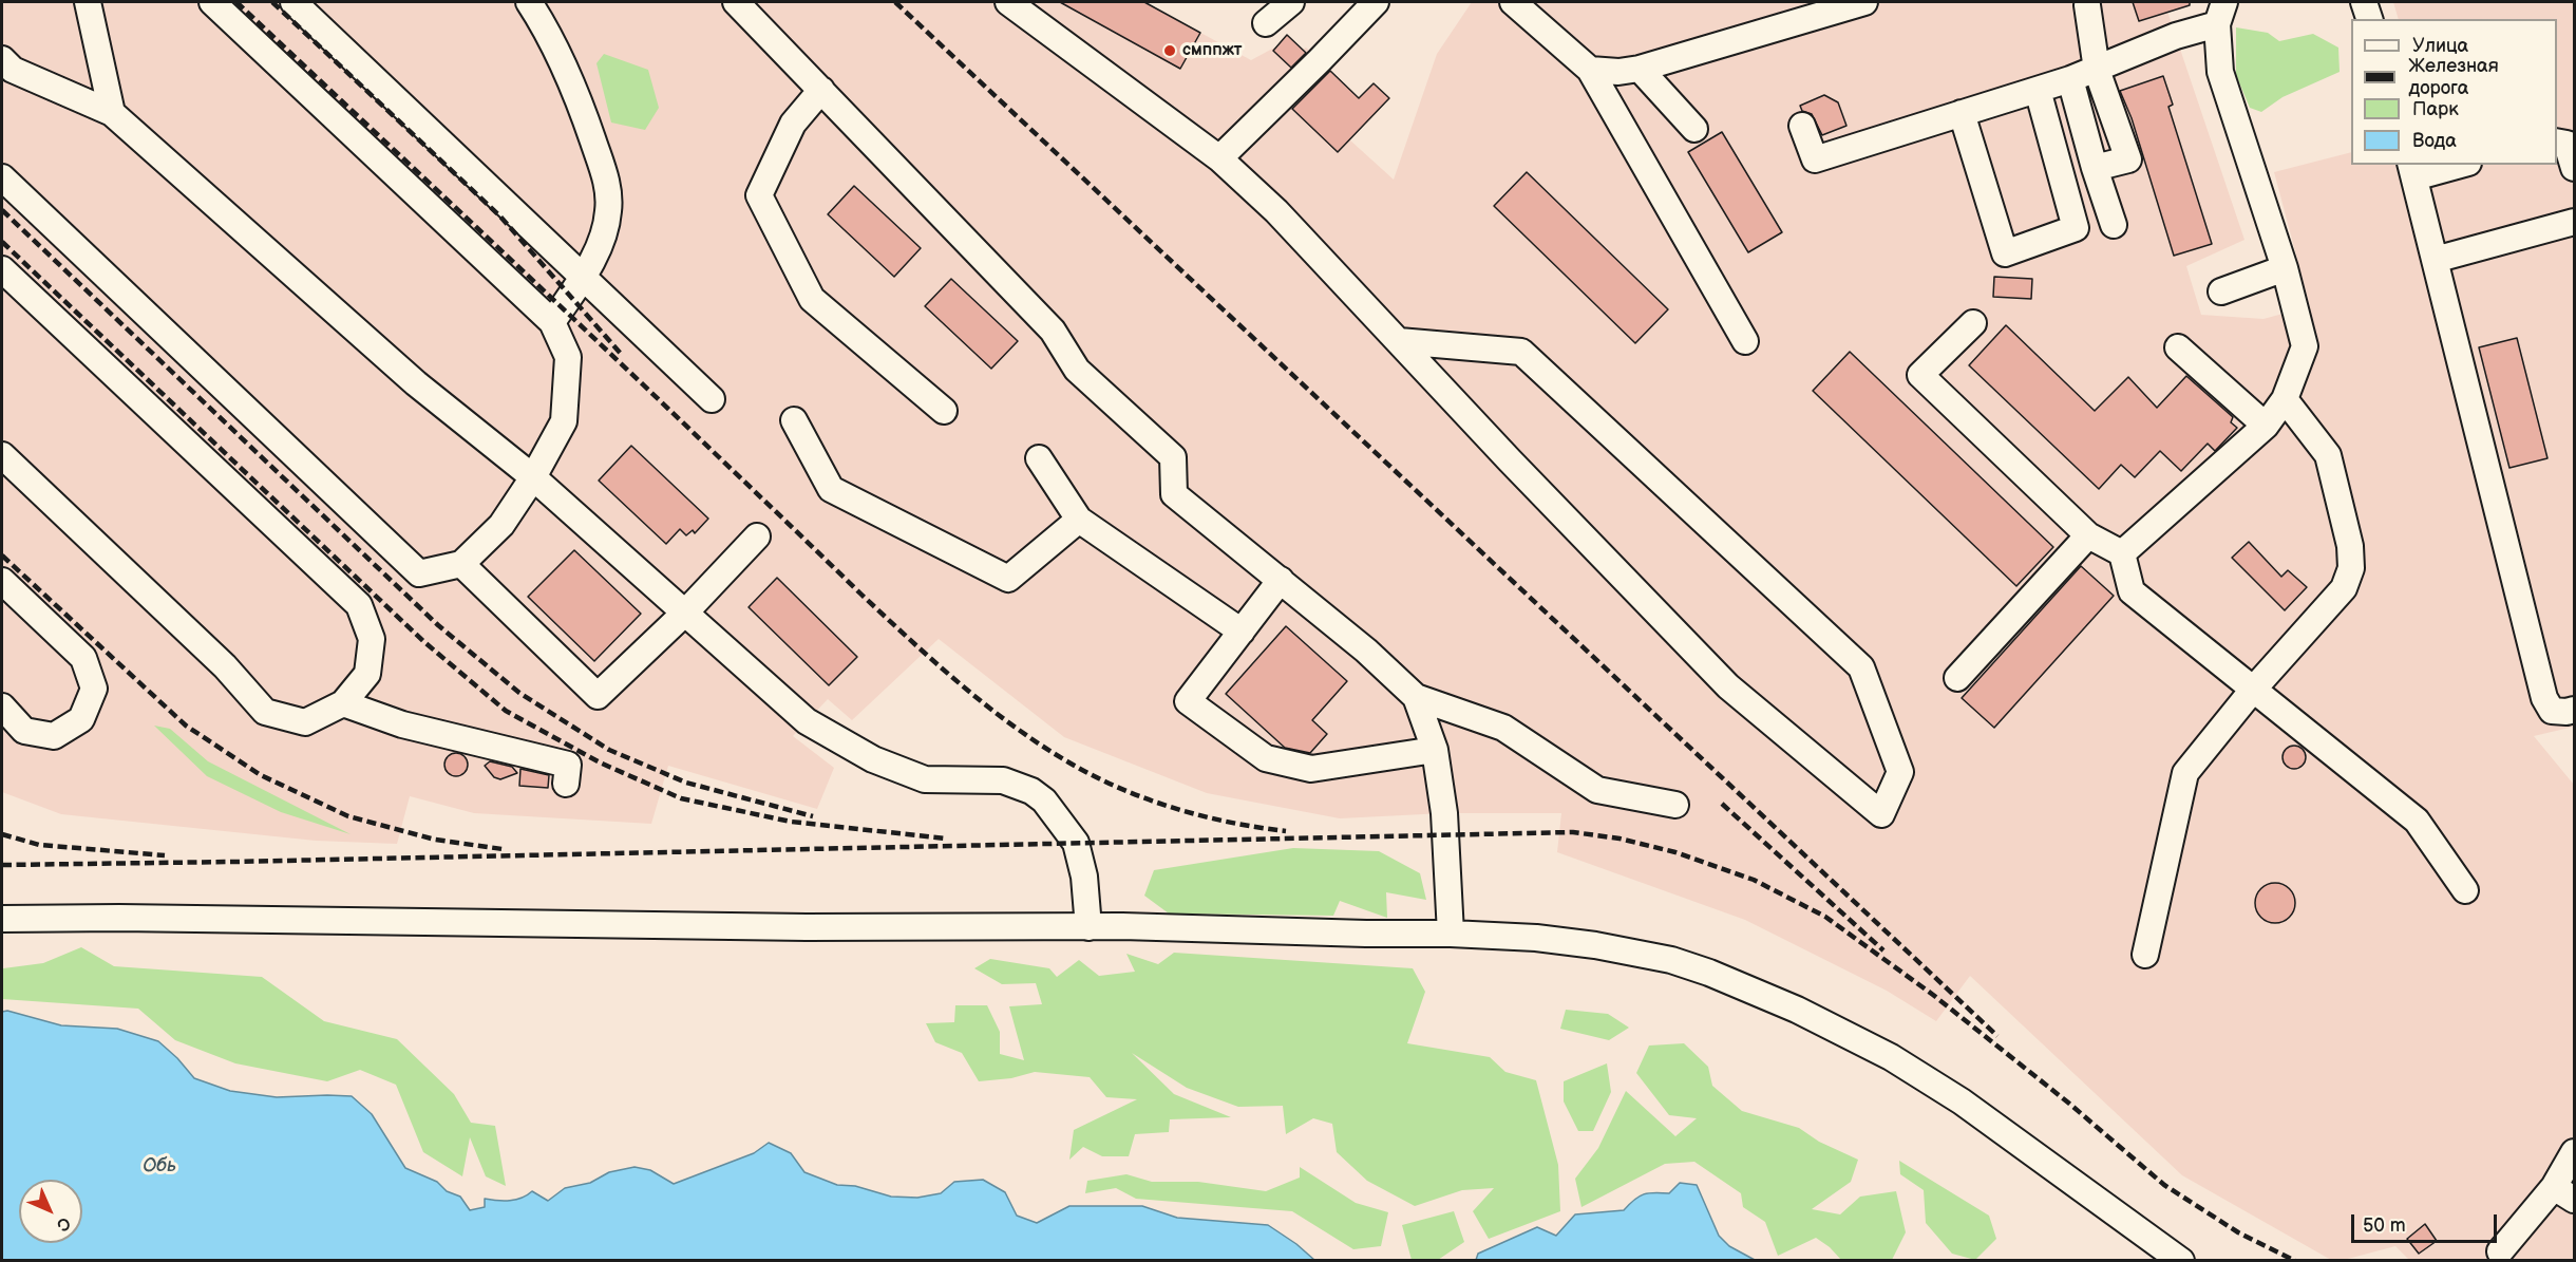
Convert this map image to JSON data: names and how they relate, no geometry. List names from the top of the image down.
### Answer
{
  "water": ["Обь"],
  "places": ["смппжт"],
  "legend": [
    "Улица",
    "Железная дорога",
    "Парк",
    "Вода"
  ],
  "scale_bar": "50 m",
  "north": "bottom right"
}
